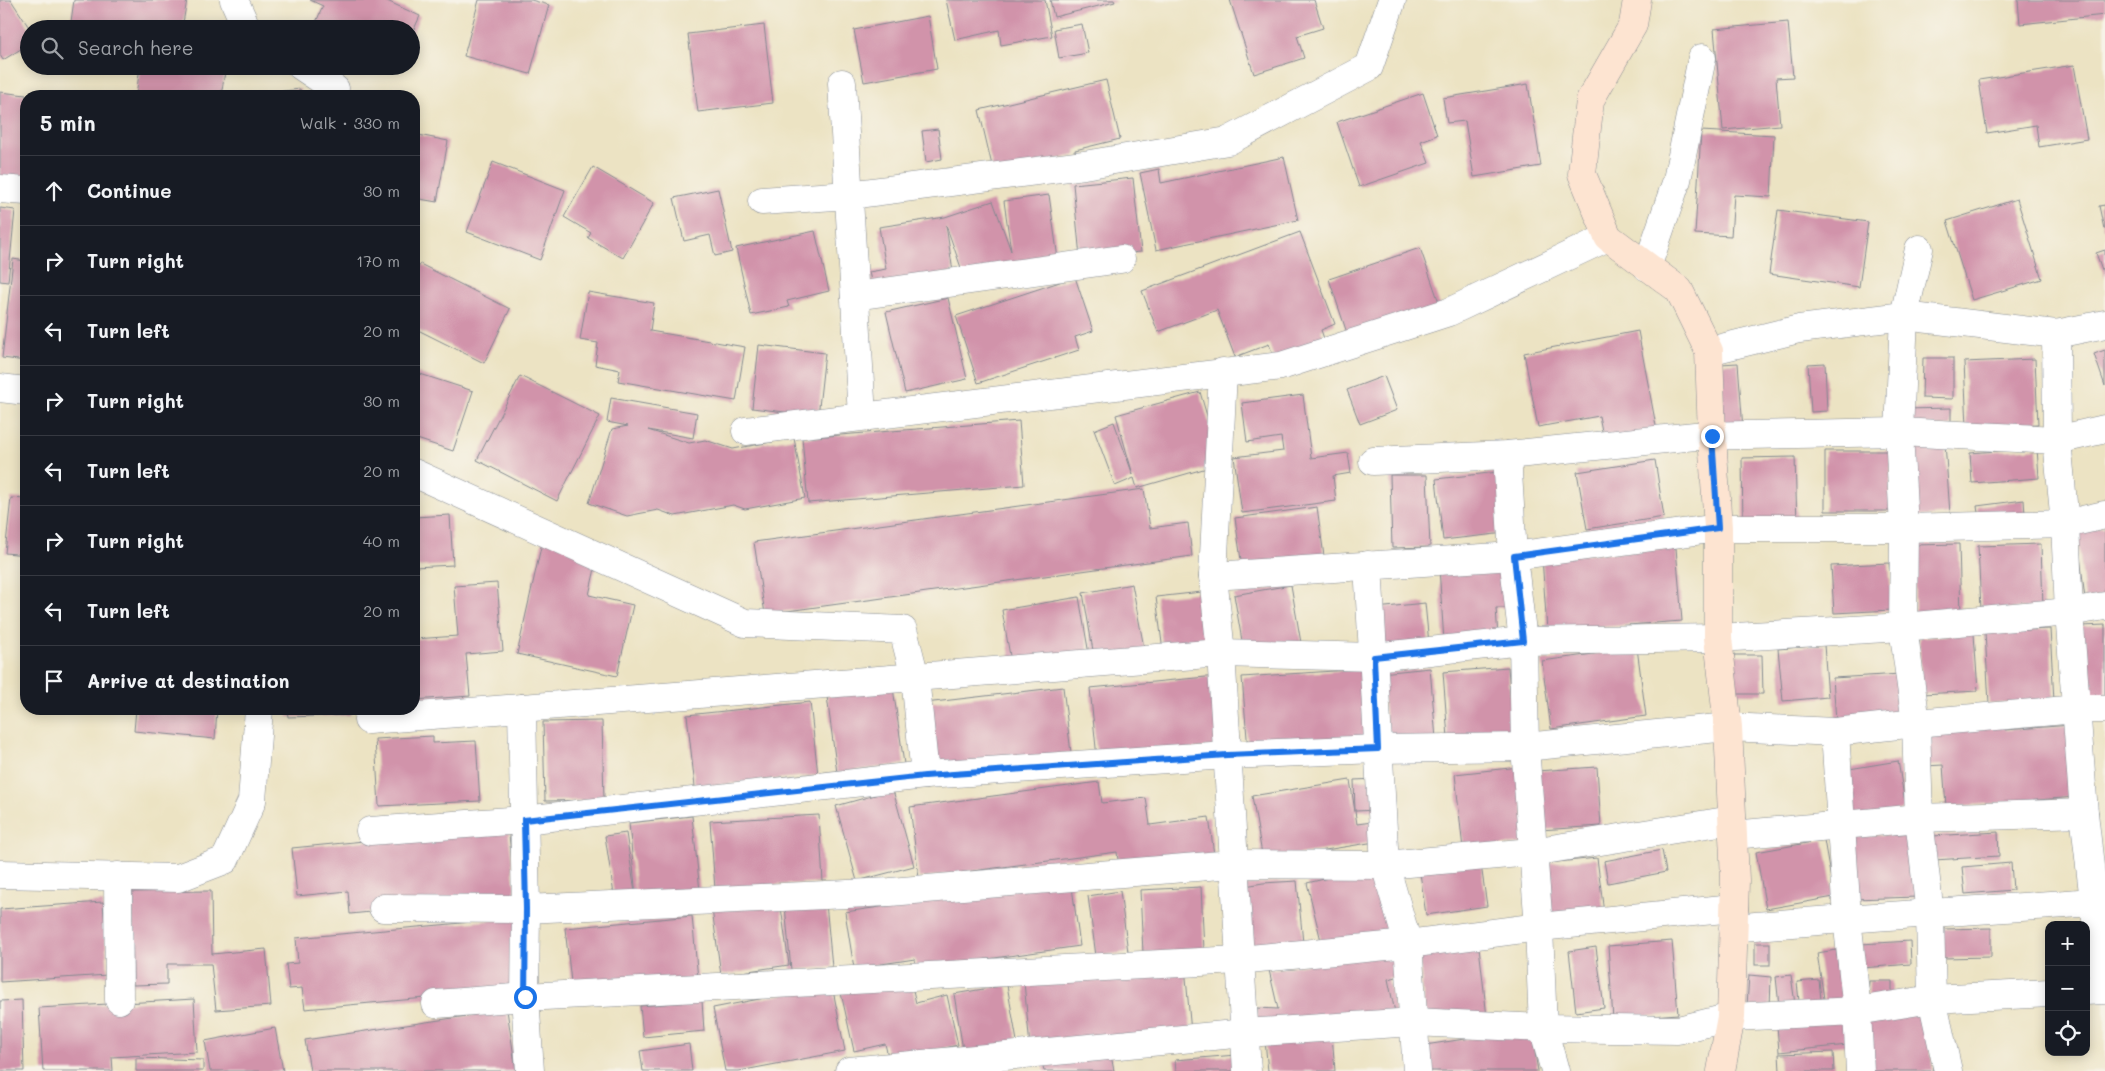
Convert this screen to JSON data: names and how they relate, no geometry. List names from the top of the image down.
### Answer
{
  "page": {
    "search": "Search here",
    "heading": ["5 min", "Walk · 330 m"],
    "list": [
      ["Continue", "30 m"],
      ["Turn right", "170 m"],
      ["Turn left", "20 m"],
      ["Turn right", "30 m"],
      ["Turn left", "20 m"],
      ["Turn right", "40 m"],
      ["Turn left", "20 m"],
      "Arrive at destination"
    ],
    "map_buttons": ["+", "−"]
  }
}
